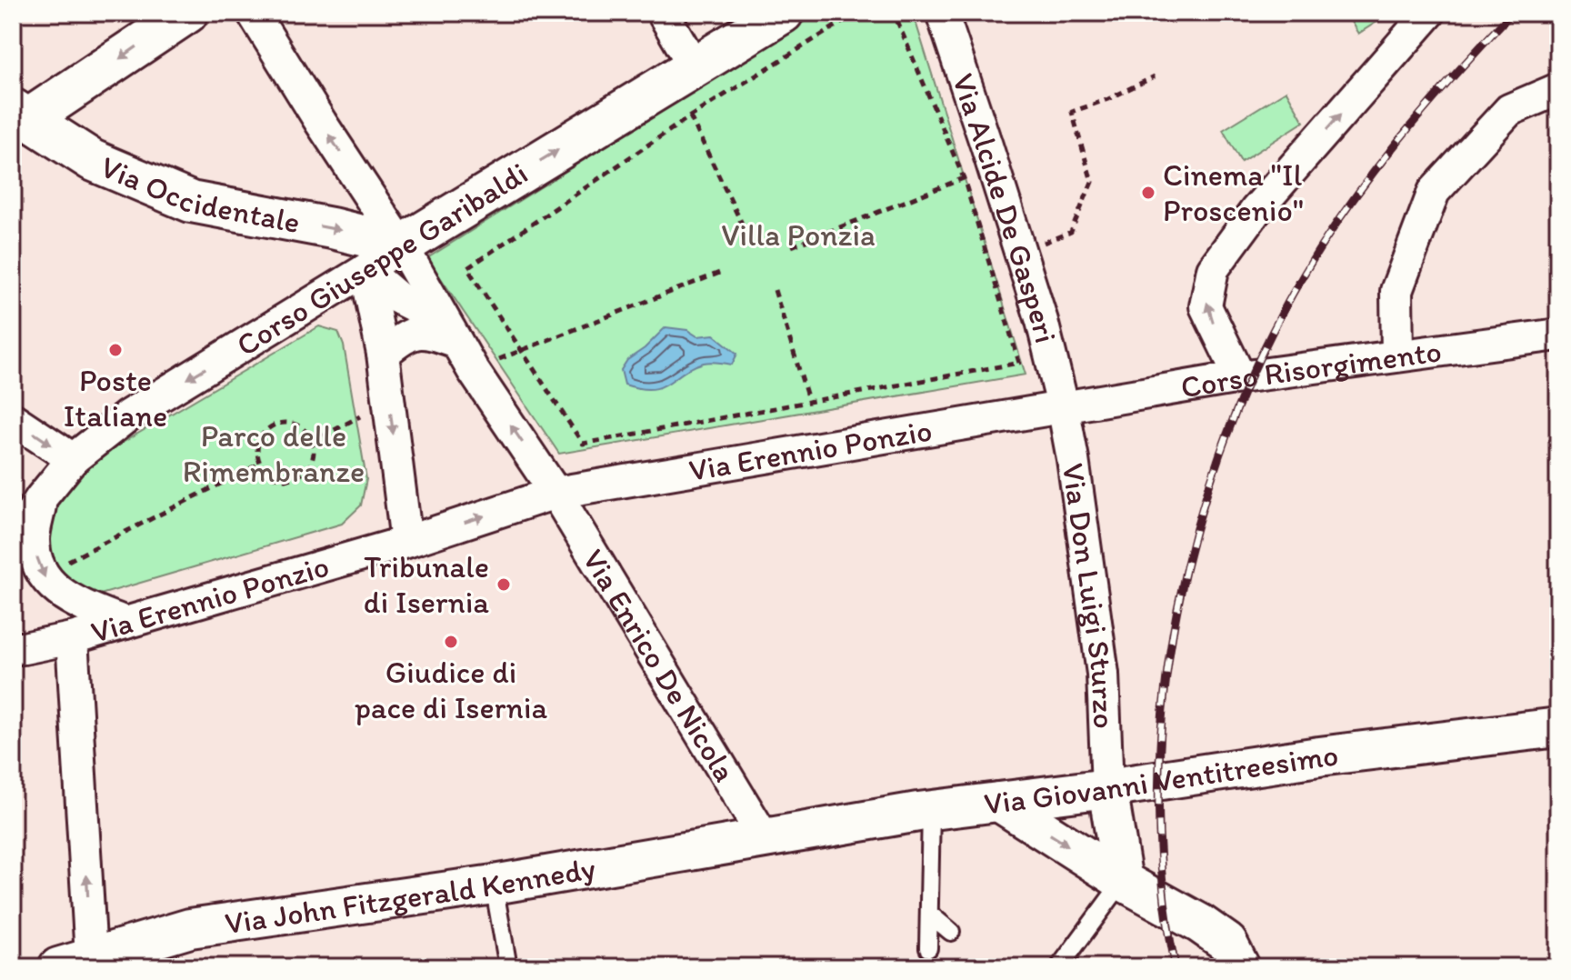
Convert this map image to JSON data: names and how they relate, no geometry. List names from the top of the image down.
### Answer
{
  "streets": {
    "main road": ["Via Occidentale", "Corso Giuseppe Garibaldi"],
    "street": [
      "Via Alcide De Gasperi",
      "Corso Risorgimento",
      "Via Erennio Ponzio",
      "Via Don Luigi Sturzo",
      "Via Enrico De Nicola",
      "Via Giovanni Ventitreesimo",
      "Via John Fitzgerald Kennedy"
    ]
  },
  "crossings": [
    ["Via Occidentale", "Corso Giuseppe Garibaldi"],
    ["Via Occidentale", "Via Enrico De Nicola"],
    ["Via Alcide De Gasperi", "Corso Risorgimento"],
    ["Via Alcide De Gasperi", "Via Erennio Ponzio"],
    ["Via Alcide De Gasperi", "Via Don Luigi Sturzo"],
    ["Corso Giuseppe Garibaldi", "Via Enrico De Nicola"],
    ["Corso Risorgimento", "Via Erennio Ponzio"],
    ["Corso Risorgimento", "Via Don Luigi Sturzo"],
    ["Via Erennio Ponzio", "Via Don Luigi Sturzo"],
    ["Via Erennio Ponzio", "Via Enrico De Nicola"],
    ["Via Don Luigi Sturzo", "Via Giovanni Ventitreesimo"],
    ["Via Enrico De Nicola", "Via Giovanni Ventitreesimo"],
    ["Via Enrico De Nicola", "Via John Fitzgerald Kennedy"],
    ["Via Giovanni Ventitreesimo", "Via John Fitzgerald Kennedy"]
  ],
  "one_way": ["Via Occidentale"],
  "parks": ["Villa Ponzia", "Parco delle Rimembranze"],
  "places": [
    "Cinema \"Il Proscenio\"",
    "Poste Italiane",
    "Tribunale di Isernia",
    "Giudice di pace di Isernia"
  ]
}
